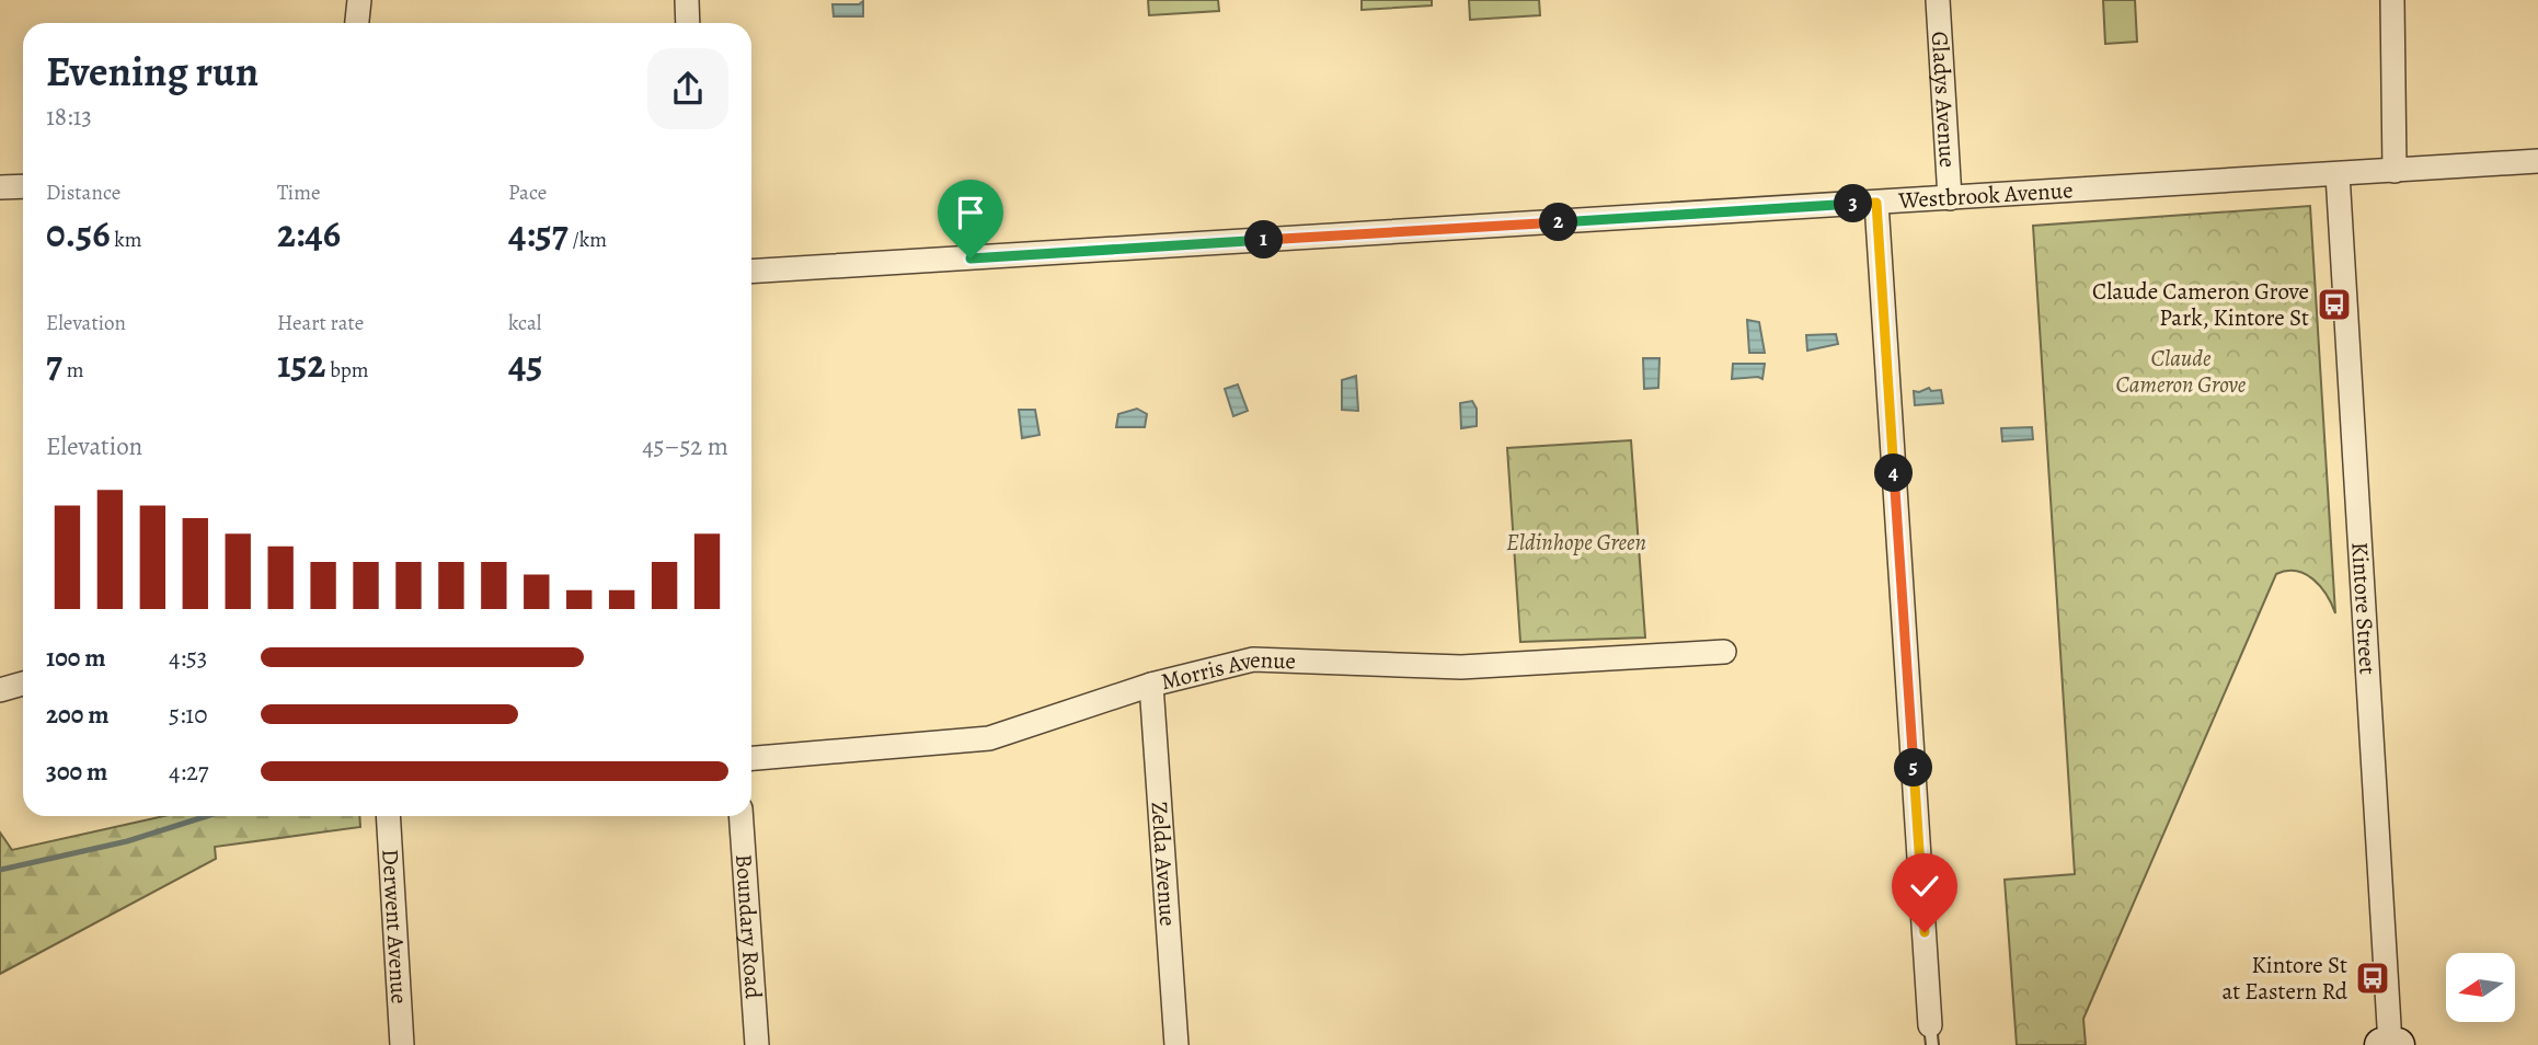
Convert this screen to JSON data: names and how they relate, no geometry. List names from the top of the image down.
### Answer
{
  "streets": {
    "street": [
      "Gladys Avenue",
      "Westbrook Avenue",
      "Kintore Street",
      "Morris Avenue",
      "Zelda Avenue",
      "Derwent Avenue",
      "Boundary Road"
    ]
  },
  "crossings": [
    ["Gladys Avenue", "Westbrook Avenue"],
    ["Westbrook Avenue", "Kintore Street"],
    ["Morris Avenue", "Zelda Avenue"]
  ],
  "parks": ["Claude Cameron Grove", "Eldinhope Green"],
  "places": {
    "bus stop": ["Claude Cameron Grove Park, Kintore St", "Kintore St at Eastern Rd"]
  },
  "north": "left",
  "page": {
    "heading": ["Evening run", "18:13"],
    "stats": [
      ["Distance", "0.56 km"],
      ["Time", "2:46"],
      ["Pace", "4:57 /km"],
      ["Elevation", "7 m"],
      ["Heart rate", "152 bpm"],
      ["kcal", "45"]
    ],
    "pins": [
      "3",
      "2",
      "1",
      "4",
      "5"
    ],
    "chart": ["Elevation", "45–52 m"],
    "list": [
      {
        "name": "100 m",
        "note": "4:53"
      },
      {
        "name": "200 m",
        "note": "5:10"
      },
      {
        "name": "300 m",
        "note": "4:27"
      }
    ]
  }
}
